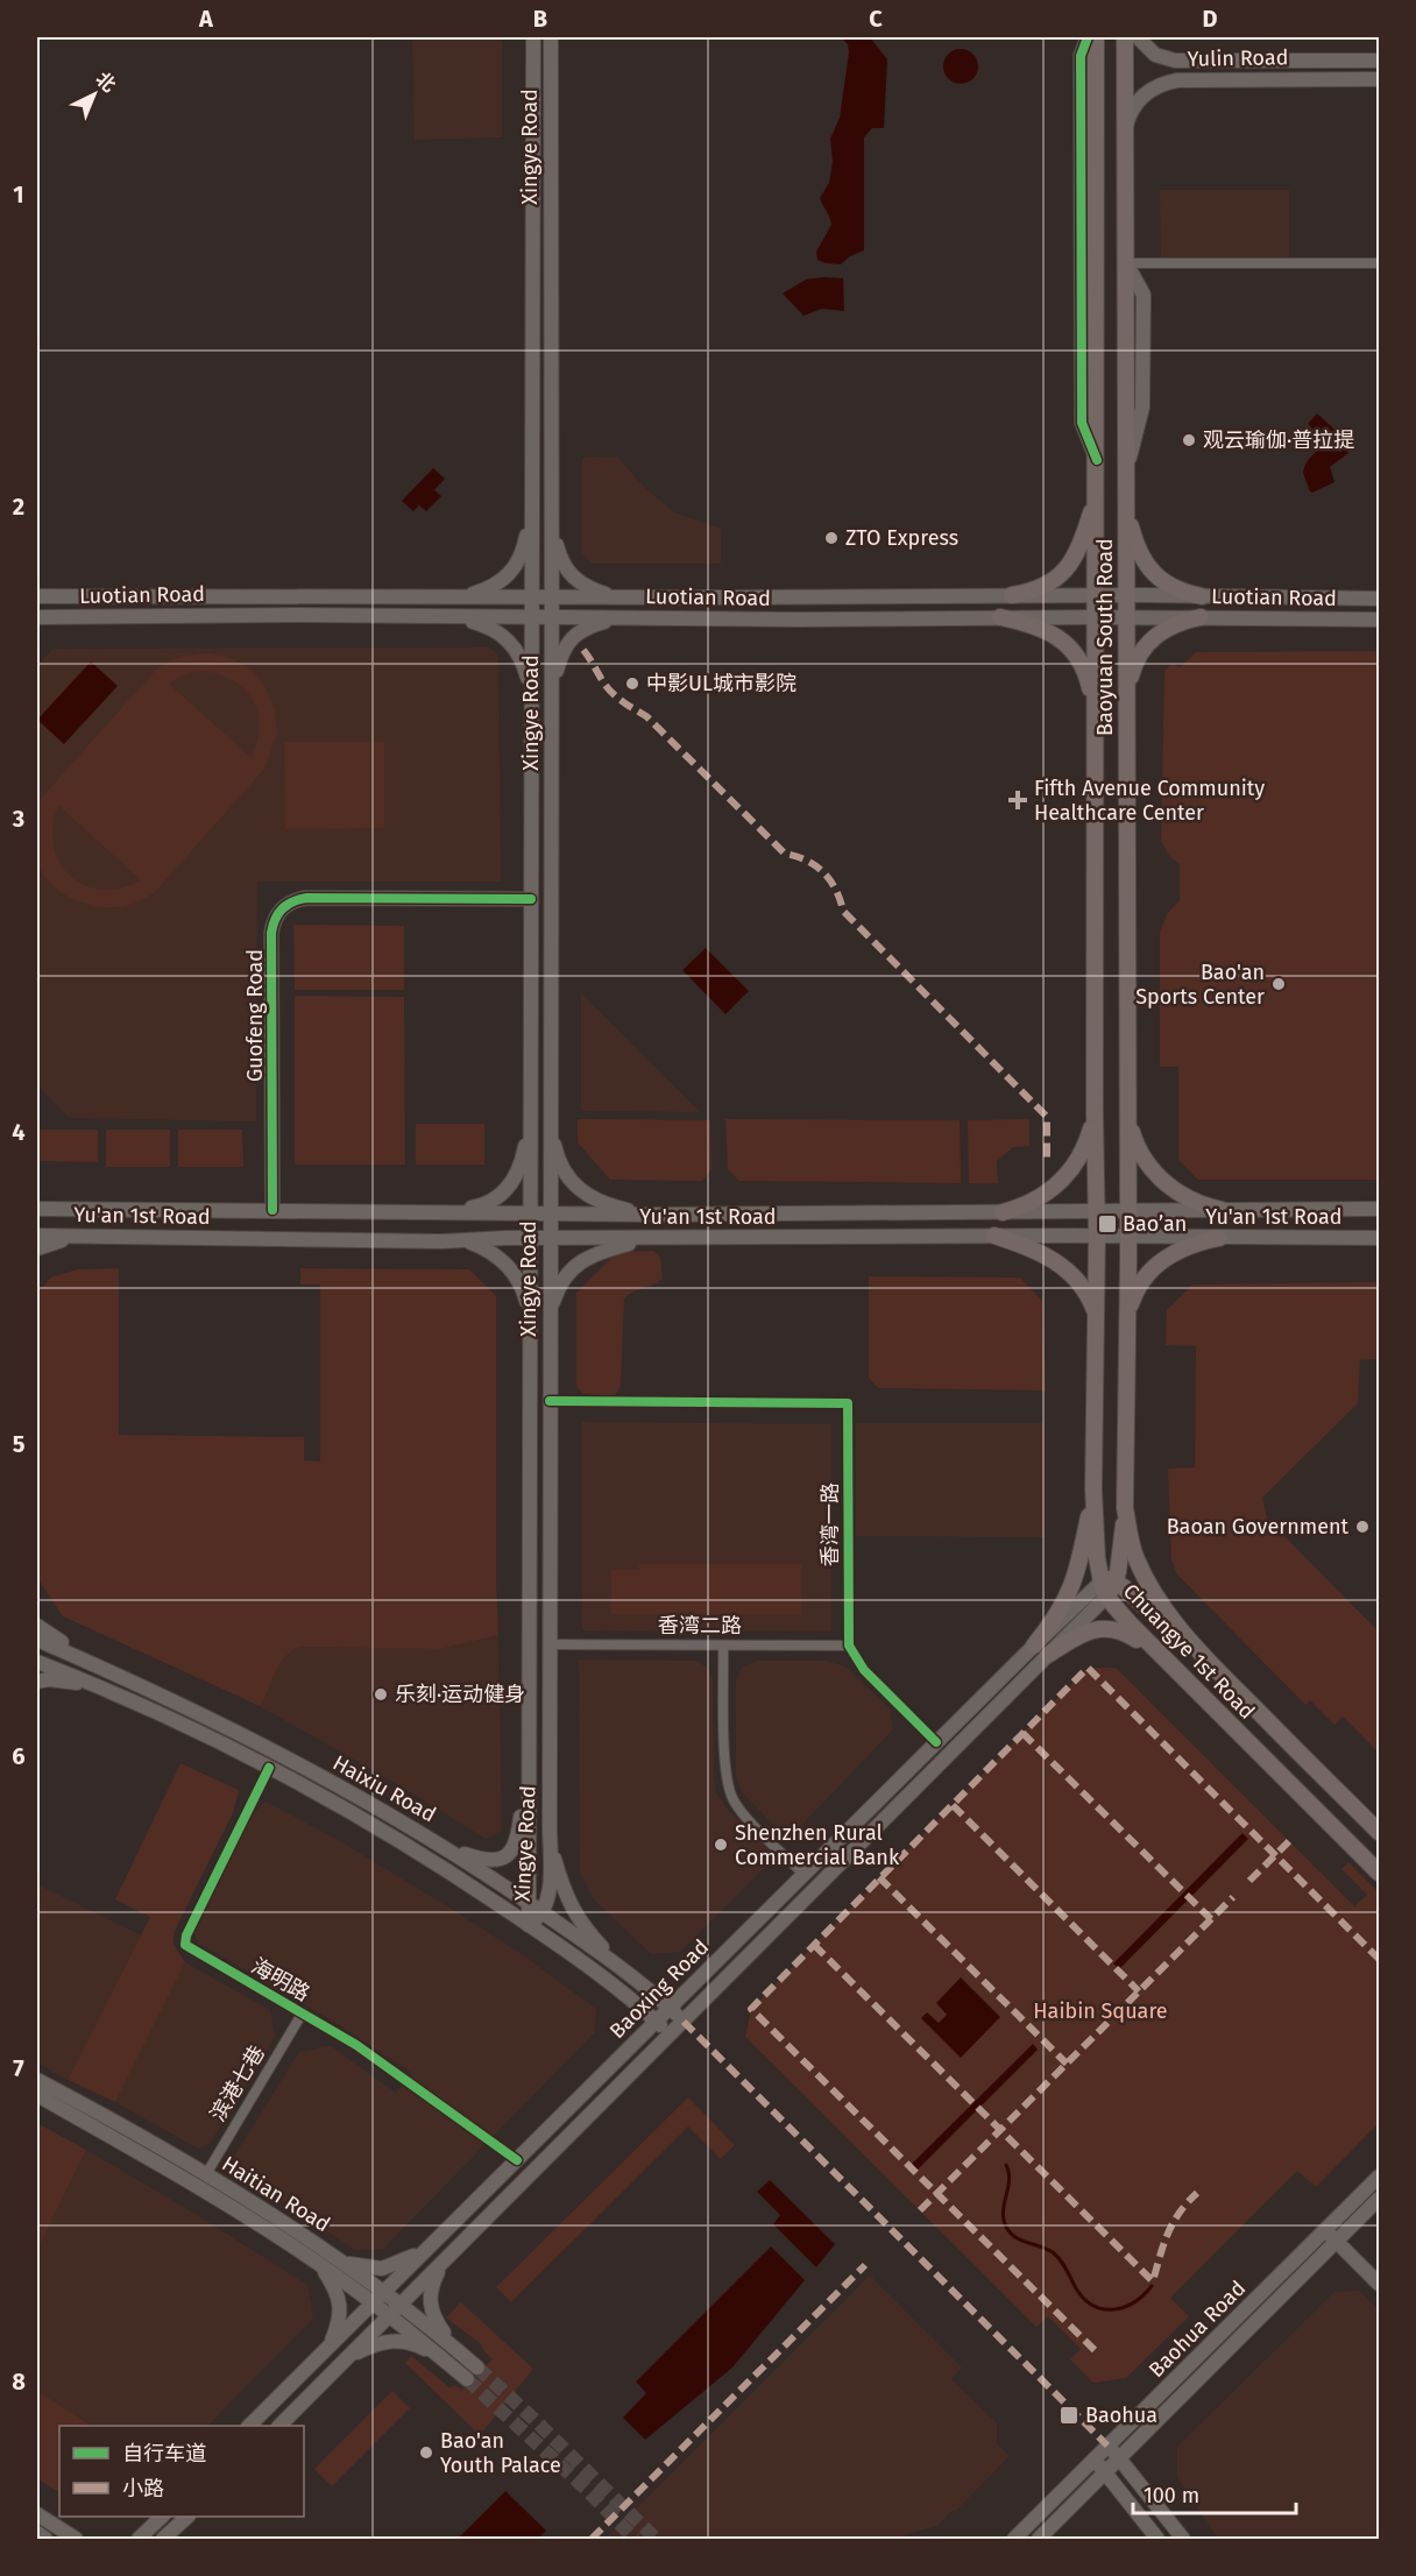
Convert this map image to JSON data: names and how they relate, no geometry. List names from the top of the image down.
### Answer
{
  "streets": {
    "main road": [
      "Yulin Road",
      "Xingye Road",
      "Luotian Road",
      "Baoyuan South Road",
      "Guofeng Road",
      "Yu'an 1st Road",
      "Chuangye 1st Road",
      "Haixiu Road",
      "Baoxing Road",
      "Haitian Road",
      "Baohua Road"
    ],
    "street": [
      "香湾一路",
      "香湾二路",
      "海明路",
      "滨港七巷"
    ]
  },
  "crossings": [
    ["Yulin Road", "Baoyuan South Road"],
    ["Xingye Road", "Luotian Road"],
    ["Xingye Road", "Guofeng Road"],
    ["Xingye Road", "Yu'an 1st Road"],
    ["Xingye Road", "香湾一路"],
    ["Xingye Road", "香湾二路"],
    ["Xingye Road", "Haixiu Road"],
    ["Luotian Road", "Baoyuan South Road"],
    ["Baoyuan South Road", "Yu'an 1st Road"],
    ["Baoyuan South Road", "Chuangye 1st Road"],
    ["Guofeng Road", "Yu'an 1st Road"],
    ["Yu'an 1st Road", "Chuangye 1st Road"],
    ["香湾一路", "香湾二路"],
    ["Chuangye 1st Road", "Baoxing Road"],
    ["Haixiu Road", "海明路"],
    ["Haixiu Road", "Baoxing Road"],
    ["海明路", "Baoxing Road"],
    ["海明路", "滨港七巷"],
    ["Baoxing Road", "Haitian Road"],
    ["滨港七巷", "Haitian Road"]
  ],
  "parks": ["Haibin Square"],
  "places": {
    "other": [
      "观云瑜伽·普拉提",
      "ZTO Express",
      "中影UL城市影院",
      "Bao'an Sports Center",
      "Baoan Government",
      "乐刻·运动健身",
      "Shenzhen Rural Commercial Bank",
      "Bao'an Youth Palace"
    ],
    "health": ["Fifth Avenue Community Healthcare Center"],
    "transit": ["Bao’an", "Baohua"]
  },
  "legend": ["自行车道", "小路"],
  "scale_bar": "100 m",
  "north": "top right",
  "grid": {
    "columns": [
      "A",
      "B",
      "C",
      "D"
    ],
    "rows": [
      "1",
      "2",
      "3",
      "4",
      "5",
      "6",
      "7",
      "8"
    ]
  }
}
